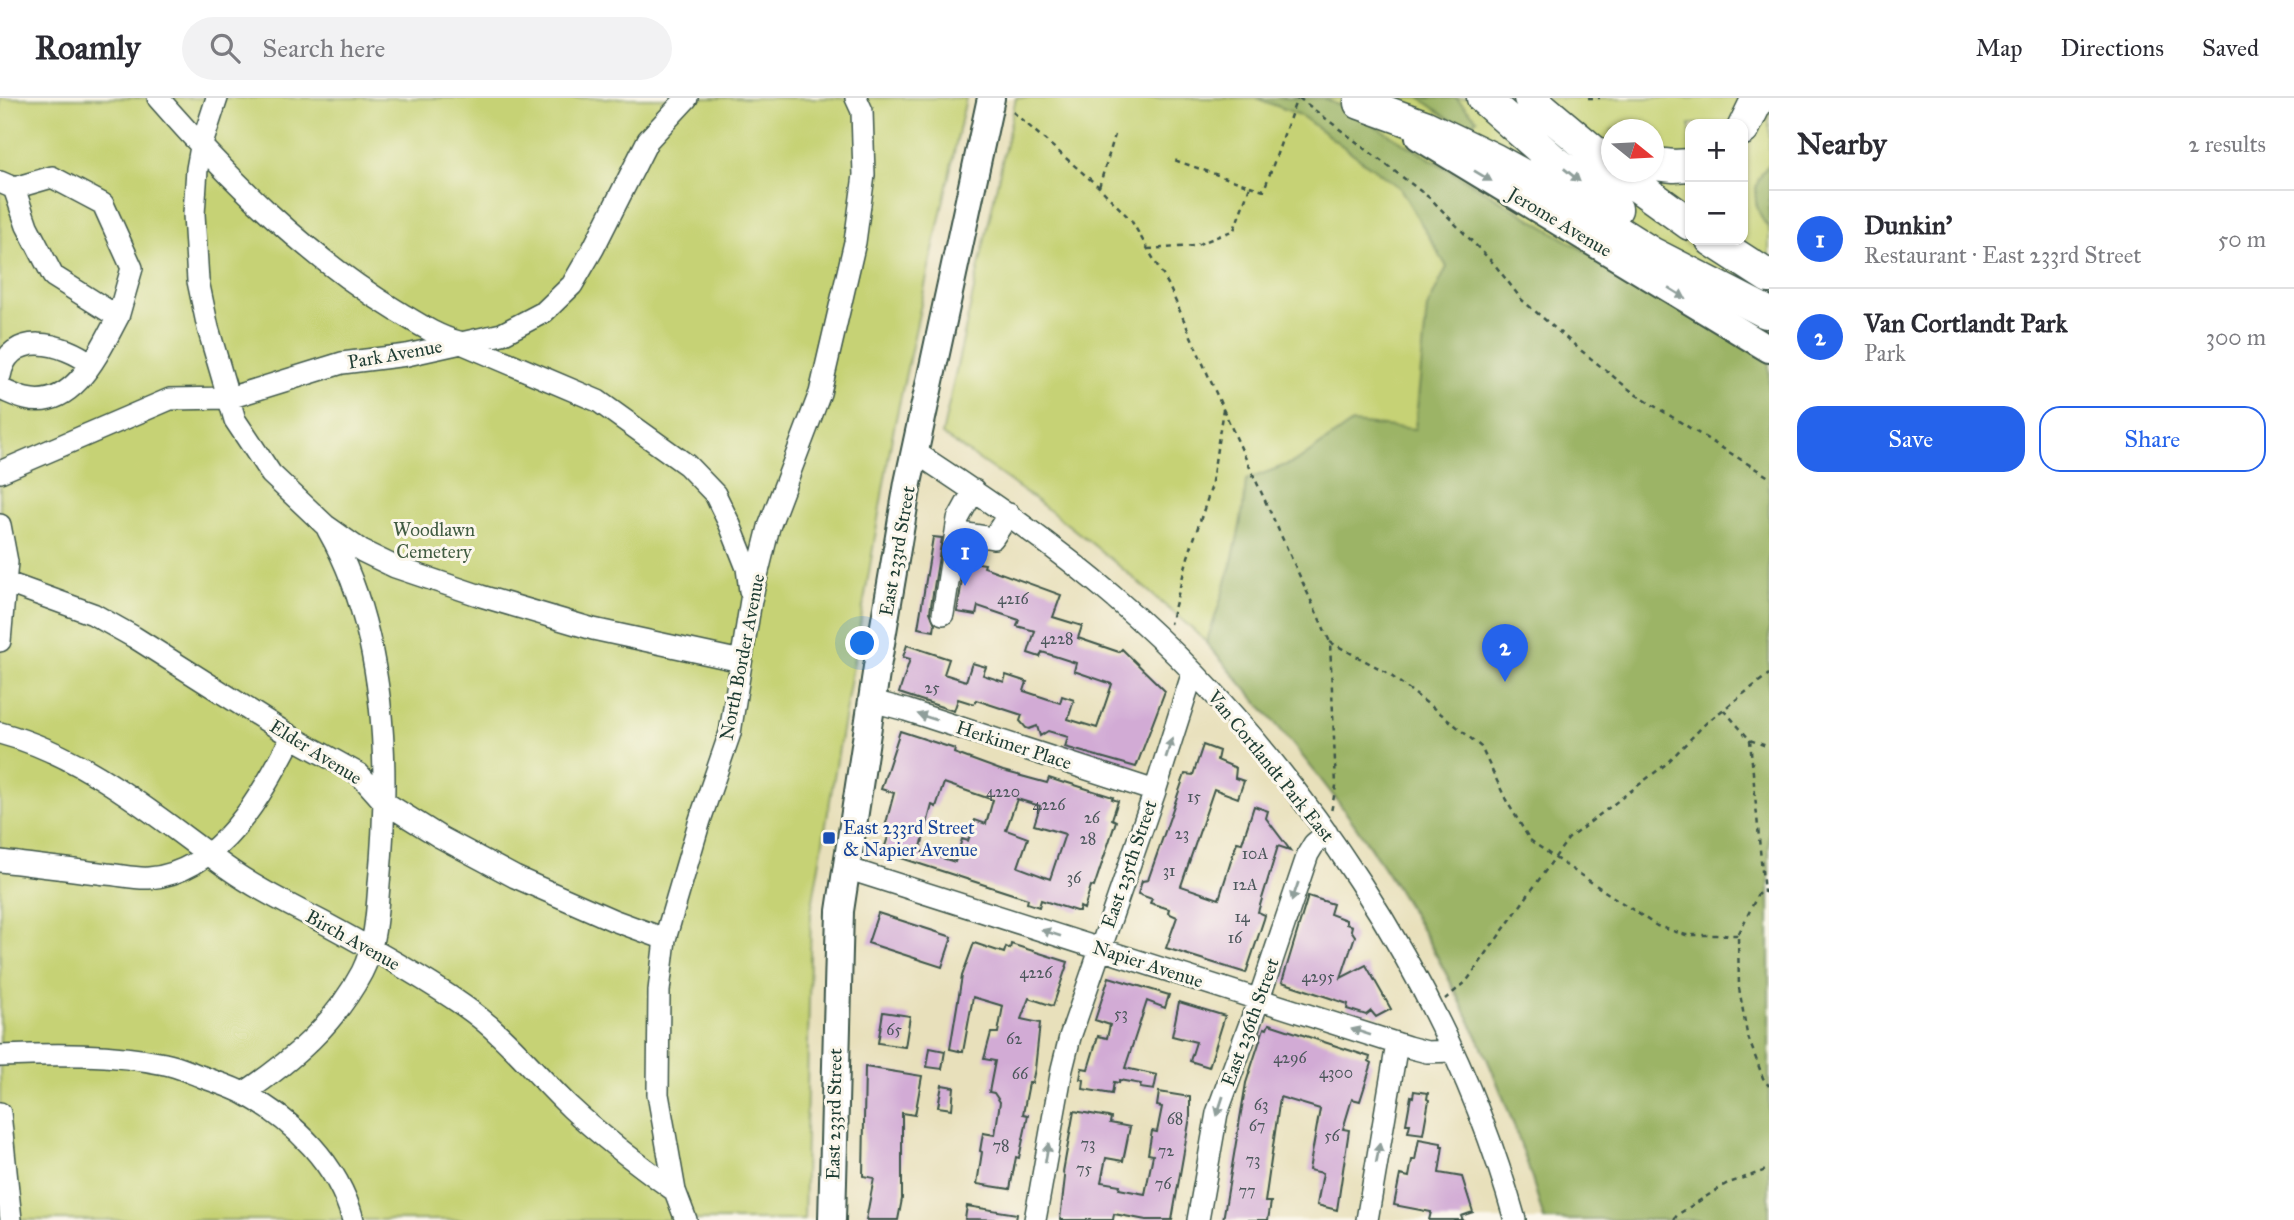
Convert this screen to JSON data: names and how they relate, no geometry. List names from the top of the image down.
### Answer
{
  "streets": {
    "main road": ["Jerome Avenue", "East 233rd Street"],
    "street": [
      "Park Avenue",
      "North Border Avenue",
      "Herkimer Place",
      "Elder Avenue",
      "Van Cortlandt Park East",
      "East 235th Street",
      "Birch Avenue",
      "Napier Avenue",
      "East 236th Street"
    ]
  },
  "crossings": [
    ["East 233rd Street", "Herkimer Place"],
    ["East 233rd Street", "Van Cortlandt Park East"],
    ["East 233rd Street", "Napier Avenue"],
    ["North Border Avenue", "Elder Avenue"],
    ["North Border Avenue", "Birch Avenue"],
    ["Herkimer Place", "East 235th Street"],
    ["Van Cortlandt Park East", "East 235th Street"],
    ["Van Cortlandt Park East", "Napier Avenue"],
    ["Van Cortlandt Park East", "East 236th Street"],
    ["East 235th Street", "Napier Avenue"],
    ["Napier Avenue", "East 236th Street"]
  ],
  "one_way": [
    "Jerome Avenue",
    "Herkimer Place",
    "East 235th Street",
    "Napier Avenue"
  ],
  "parks": ["Woodlawn Cemetery"],
  "places": {
    "transit": ["East 233rd Street & Napier Avenue"]
  },
  "house_numbers": [
    "4216",
    "4228",
    "25",
    "4220",
    "15",
    "4226",
    "26",
    "23",
    "28",
    "10A",
    "31",
    "36",
    "12A",
    "14",
    "16",
    "4226",
    "4295",
    "53",
    "65",
    "62",
    "4296",
    "4300",
    "66",
    "63",
    "68",
    "67",
    "56",
    "73",
    "78",
    "72",
    "73",
    "75",
    "76",
    "77"
  ],
  "north": "right",
  "page": {
    "header": "Roamly",
    "search": "Search here",
    "nav": ["Map", "Directions", "Saved"],
    "heading": ["Nearby", "2 results"],
    "map_buttons": ["+", "−"],
    "list": [
      {
        "mark": "1",
        "name": "Dunkin'",
        "note": "Restaurant · East 233rd Street",
        "value": "50 m"
      },
      {
        "mark": "2",
        "name": "Van Cortlandt Park",
        "note": "Park",
        "value": "300 m"
      }
    ],
    "buttons": ["Save", "Share"],
    "pins": ["1", "2"]
  }
}
